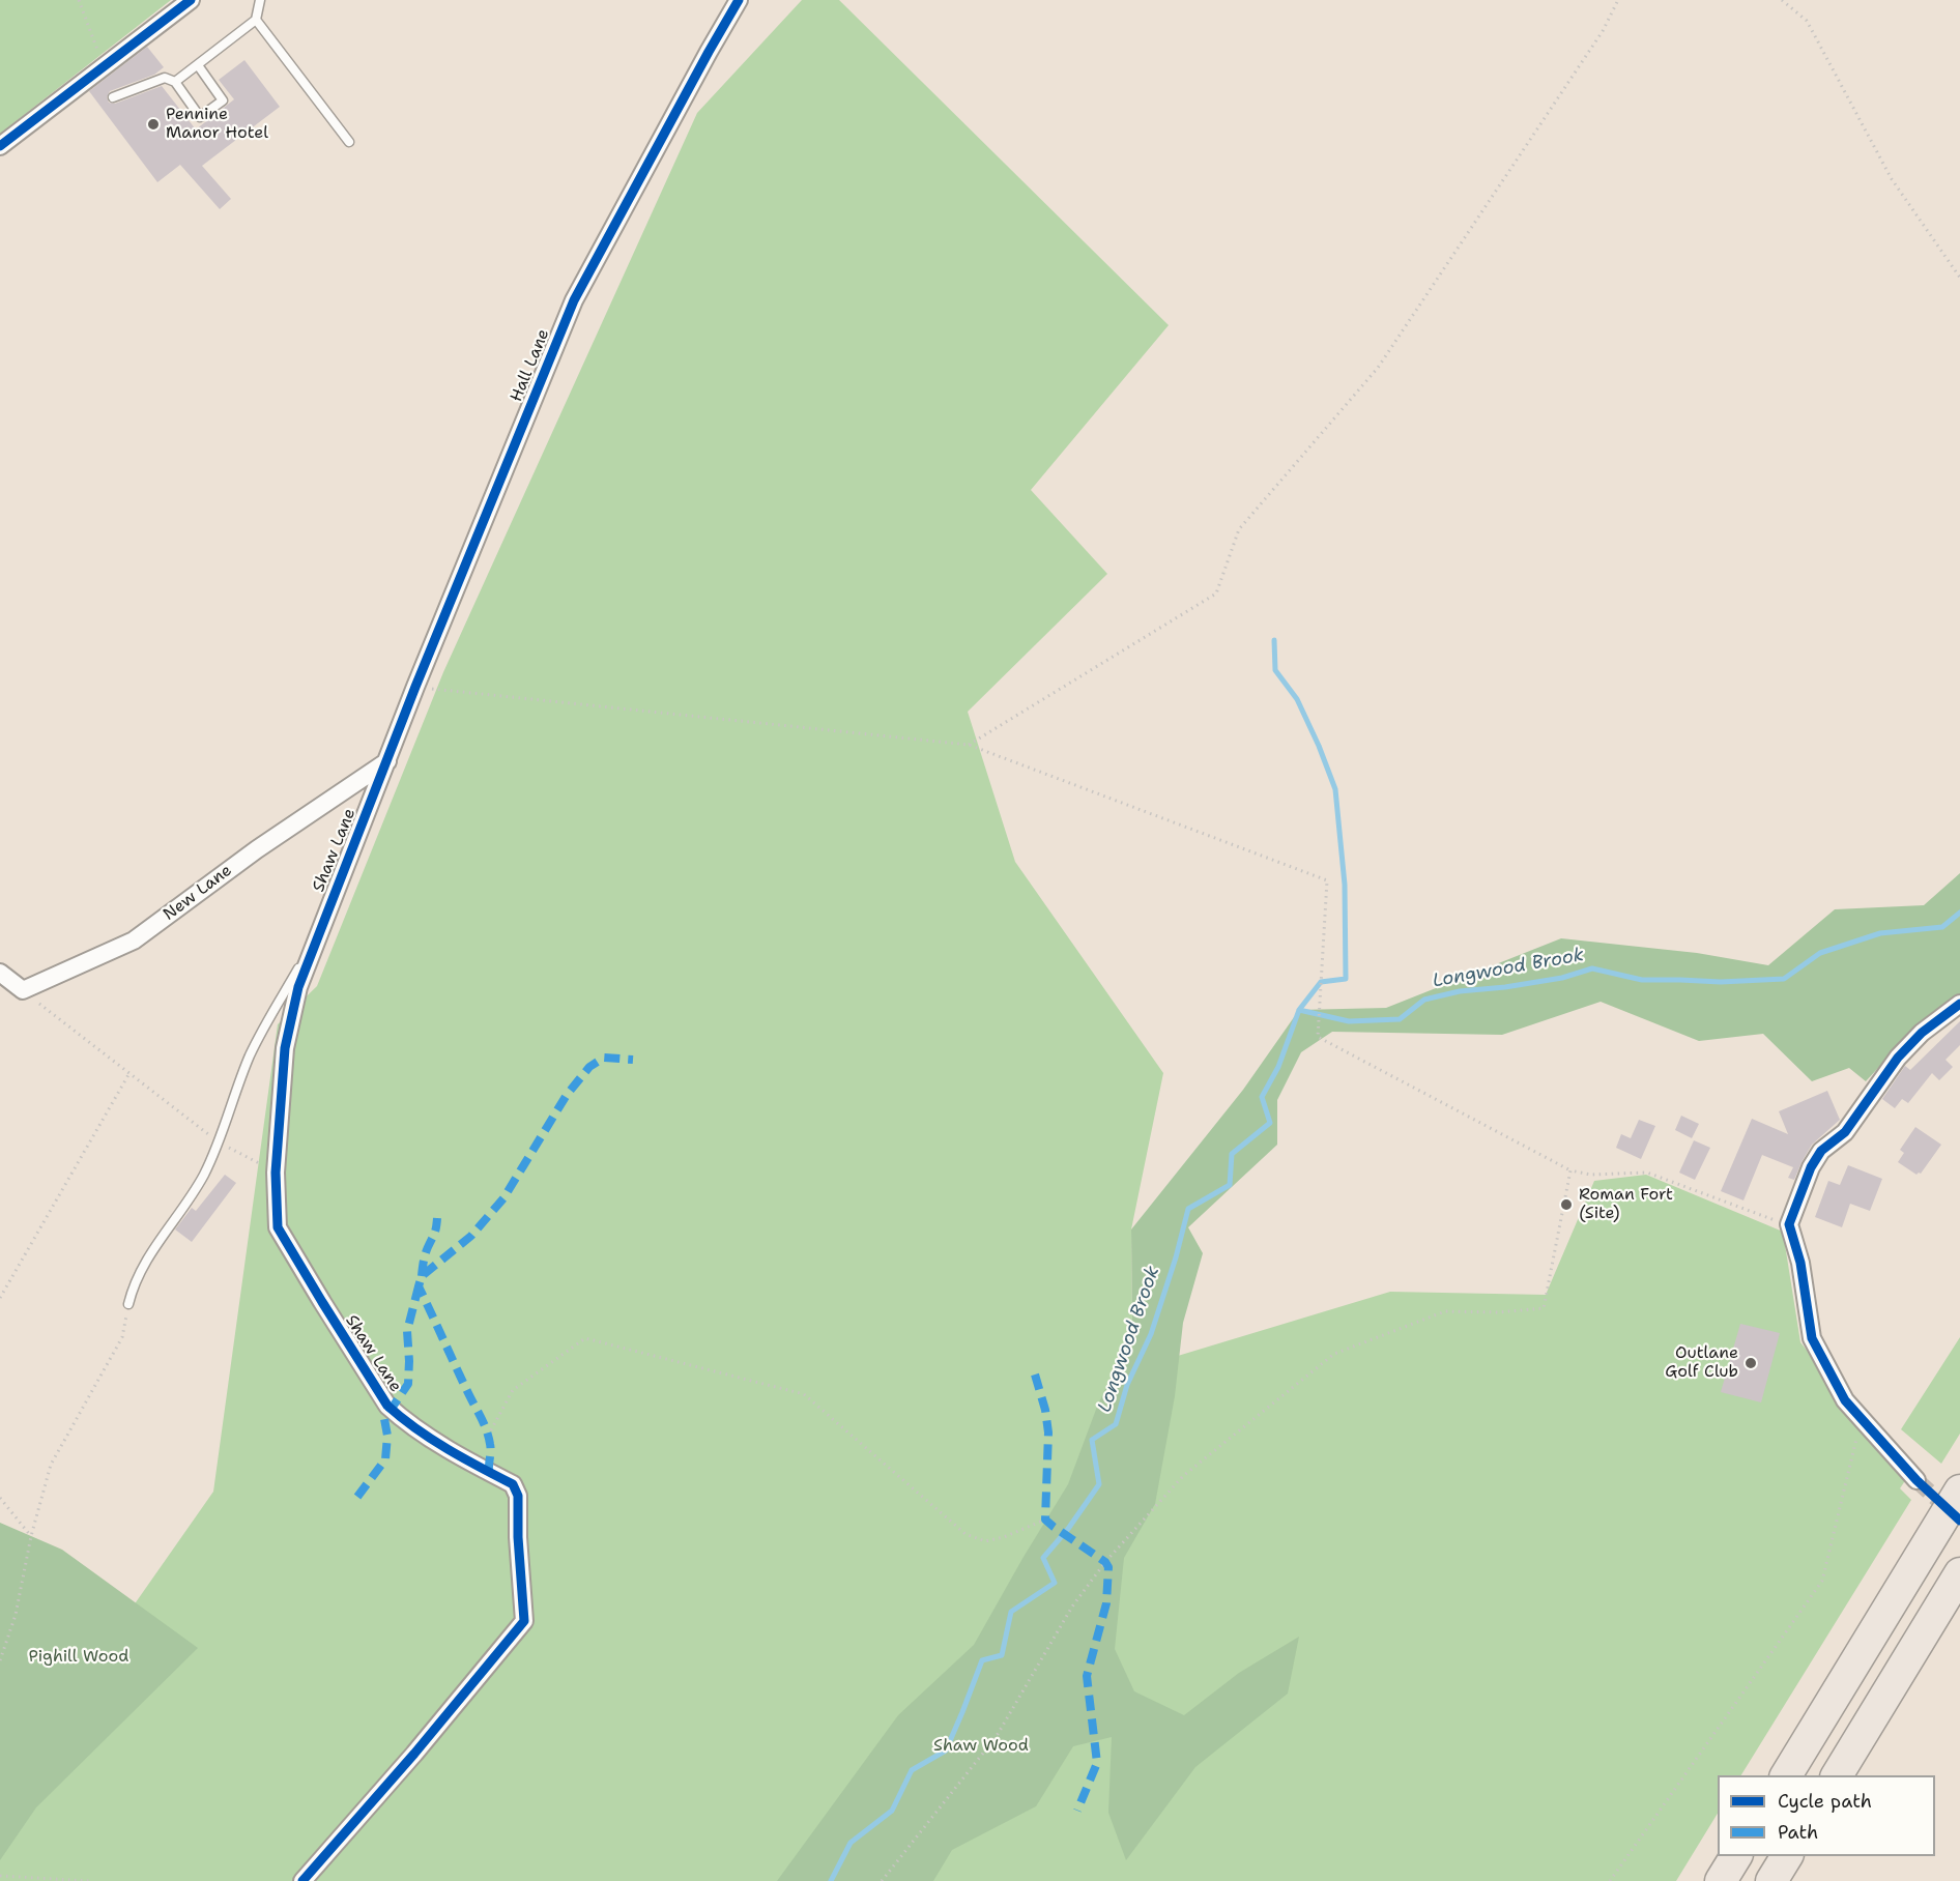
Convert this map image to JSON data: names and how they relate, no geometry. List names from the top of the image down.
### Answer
{
  "streets": {
    "street": ["Hall Lane", "Shaw Lane", "New Lane"]
  },
  "crossings": [
    ["Hall Lane", "Shaw Lane"],
    ["Hall Lane", "New Lane"],
    ["Shaw Lane", "New Lane"]
  ],
  "water": ["Longwood Brook"],
  "parks": ["Pighill Wood", "Shaw Wood"],
  "places": ["Pennine Manor Hotel", "Roman Fort (Site)", "Outlane Golf Club"],
  "legend": ["Cycle path", "Path"]
}
